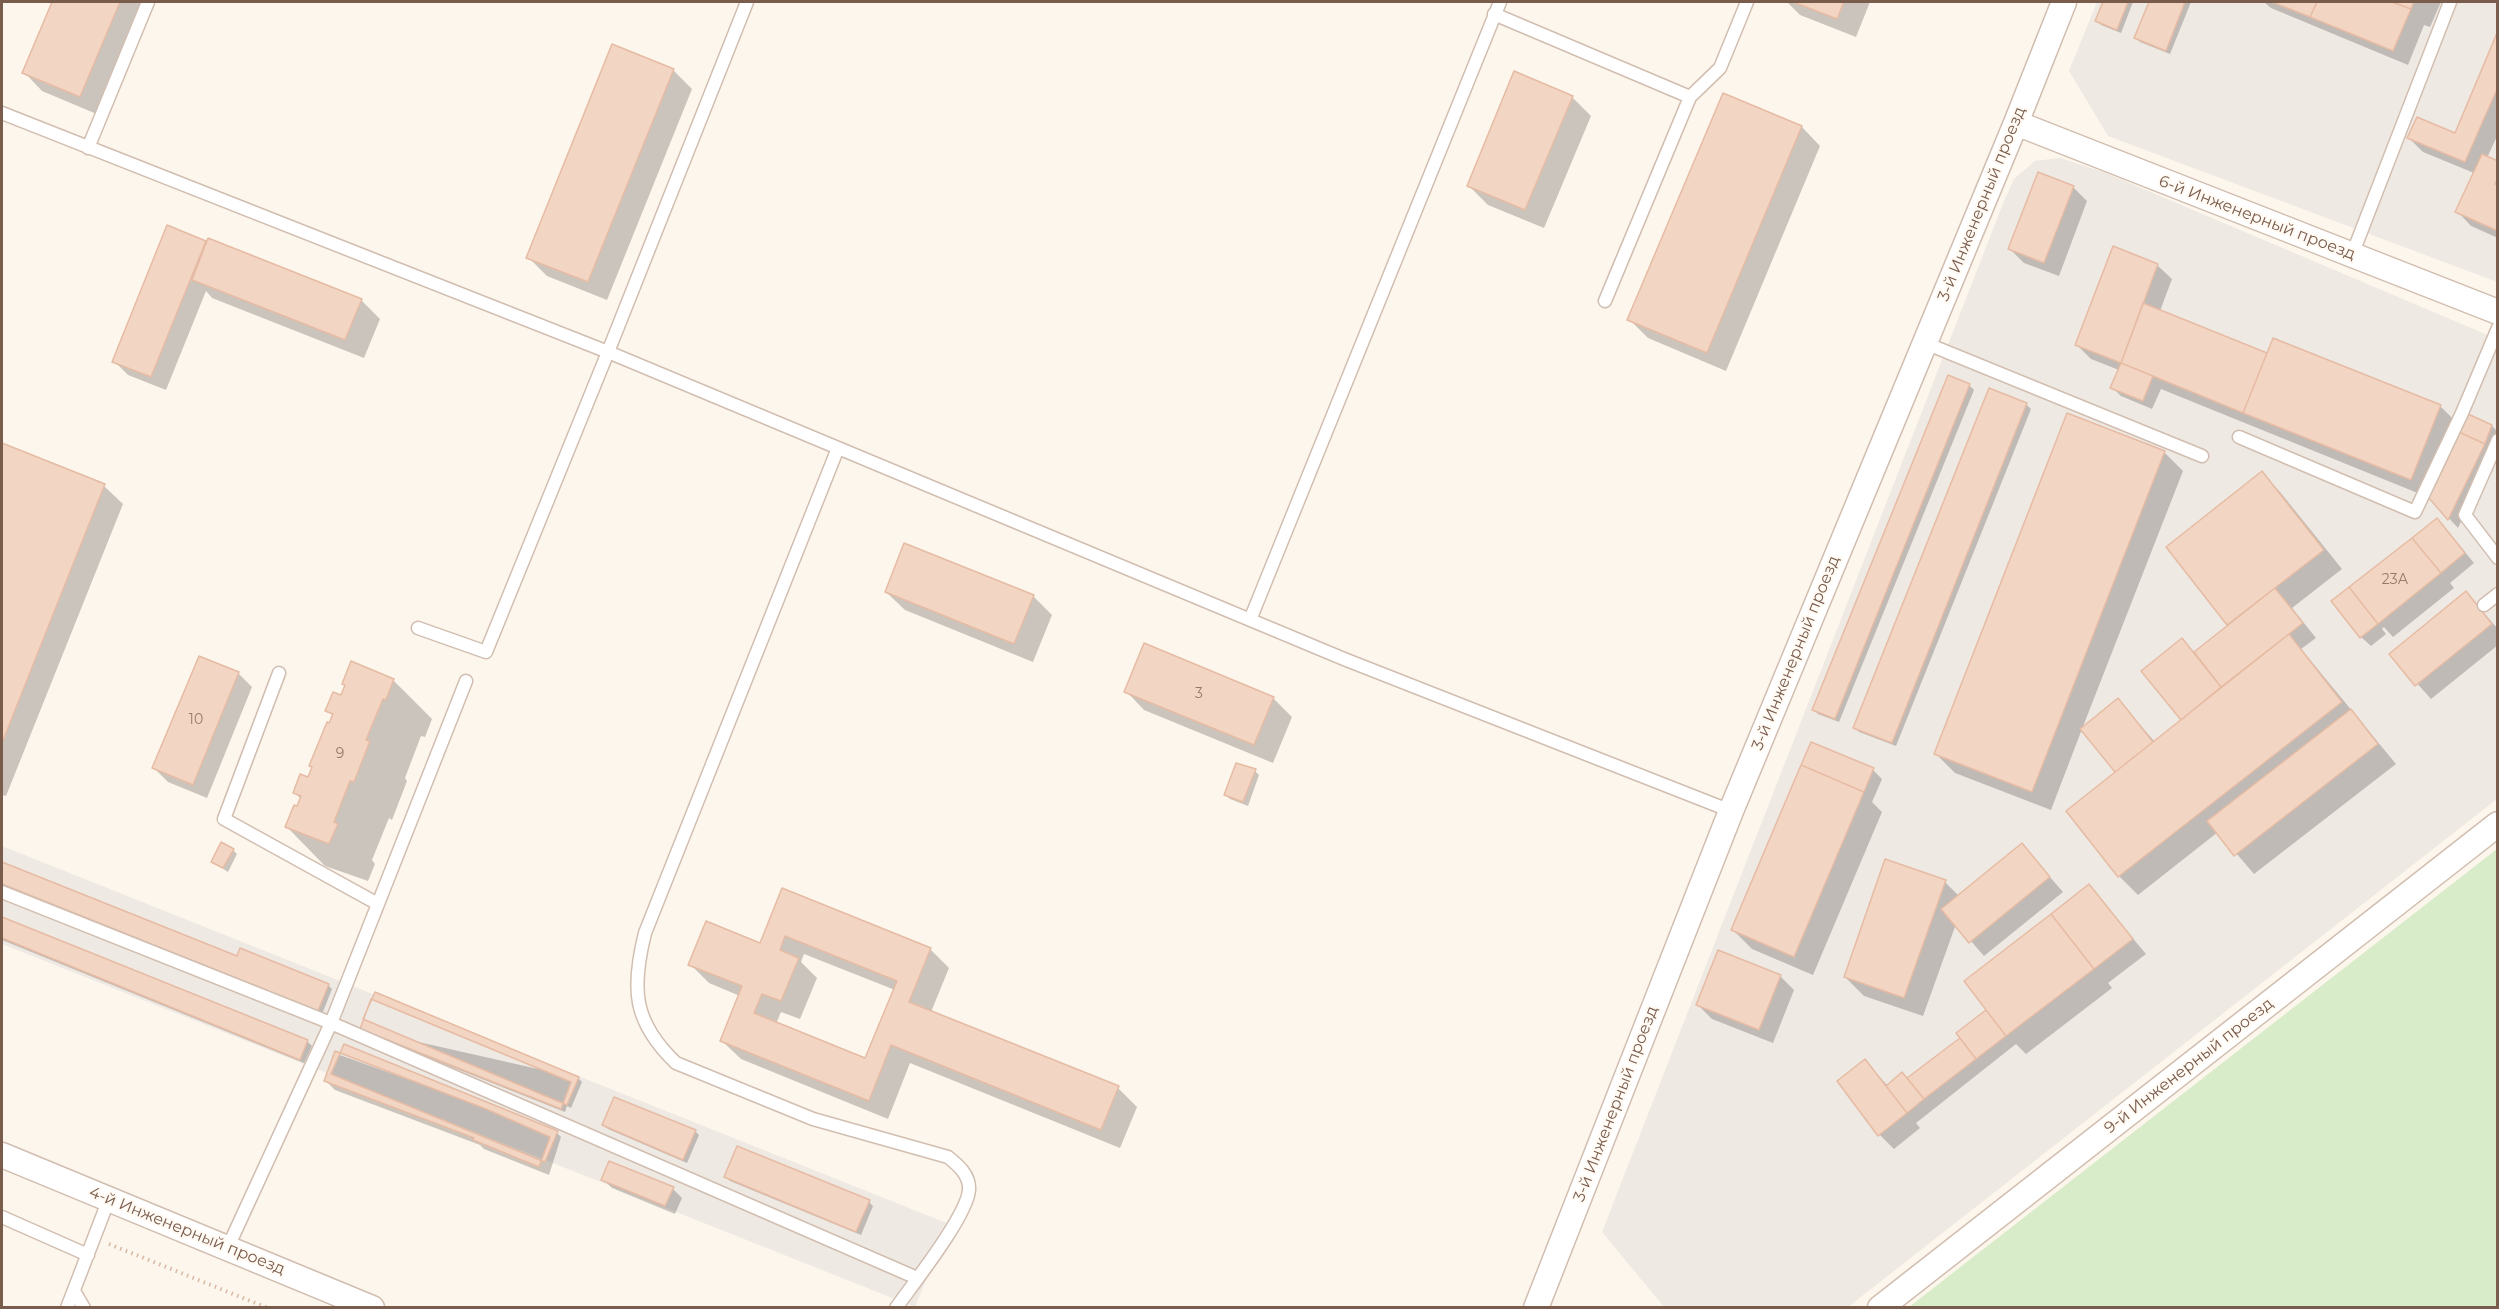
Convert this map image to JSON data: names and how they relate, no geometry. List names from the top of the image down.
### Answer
{
  "streets": {
    "street": [
      "3-й Инженерный проезд",
      "6-й Инженерный проезд",
      "9-й Инженерный проезд",
      "4-й Инженерный проезд"
    ]
  },
  "crossings": [
    ["3-й Инженерный проезд", "6-й Инженерный проезд"]
  ],
  "house_numbers": [
    "23А",
    "3",
    "10",
    "9"
  ]
}
